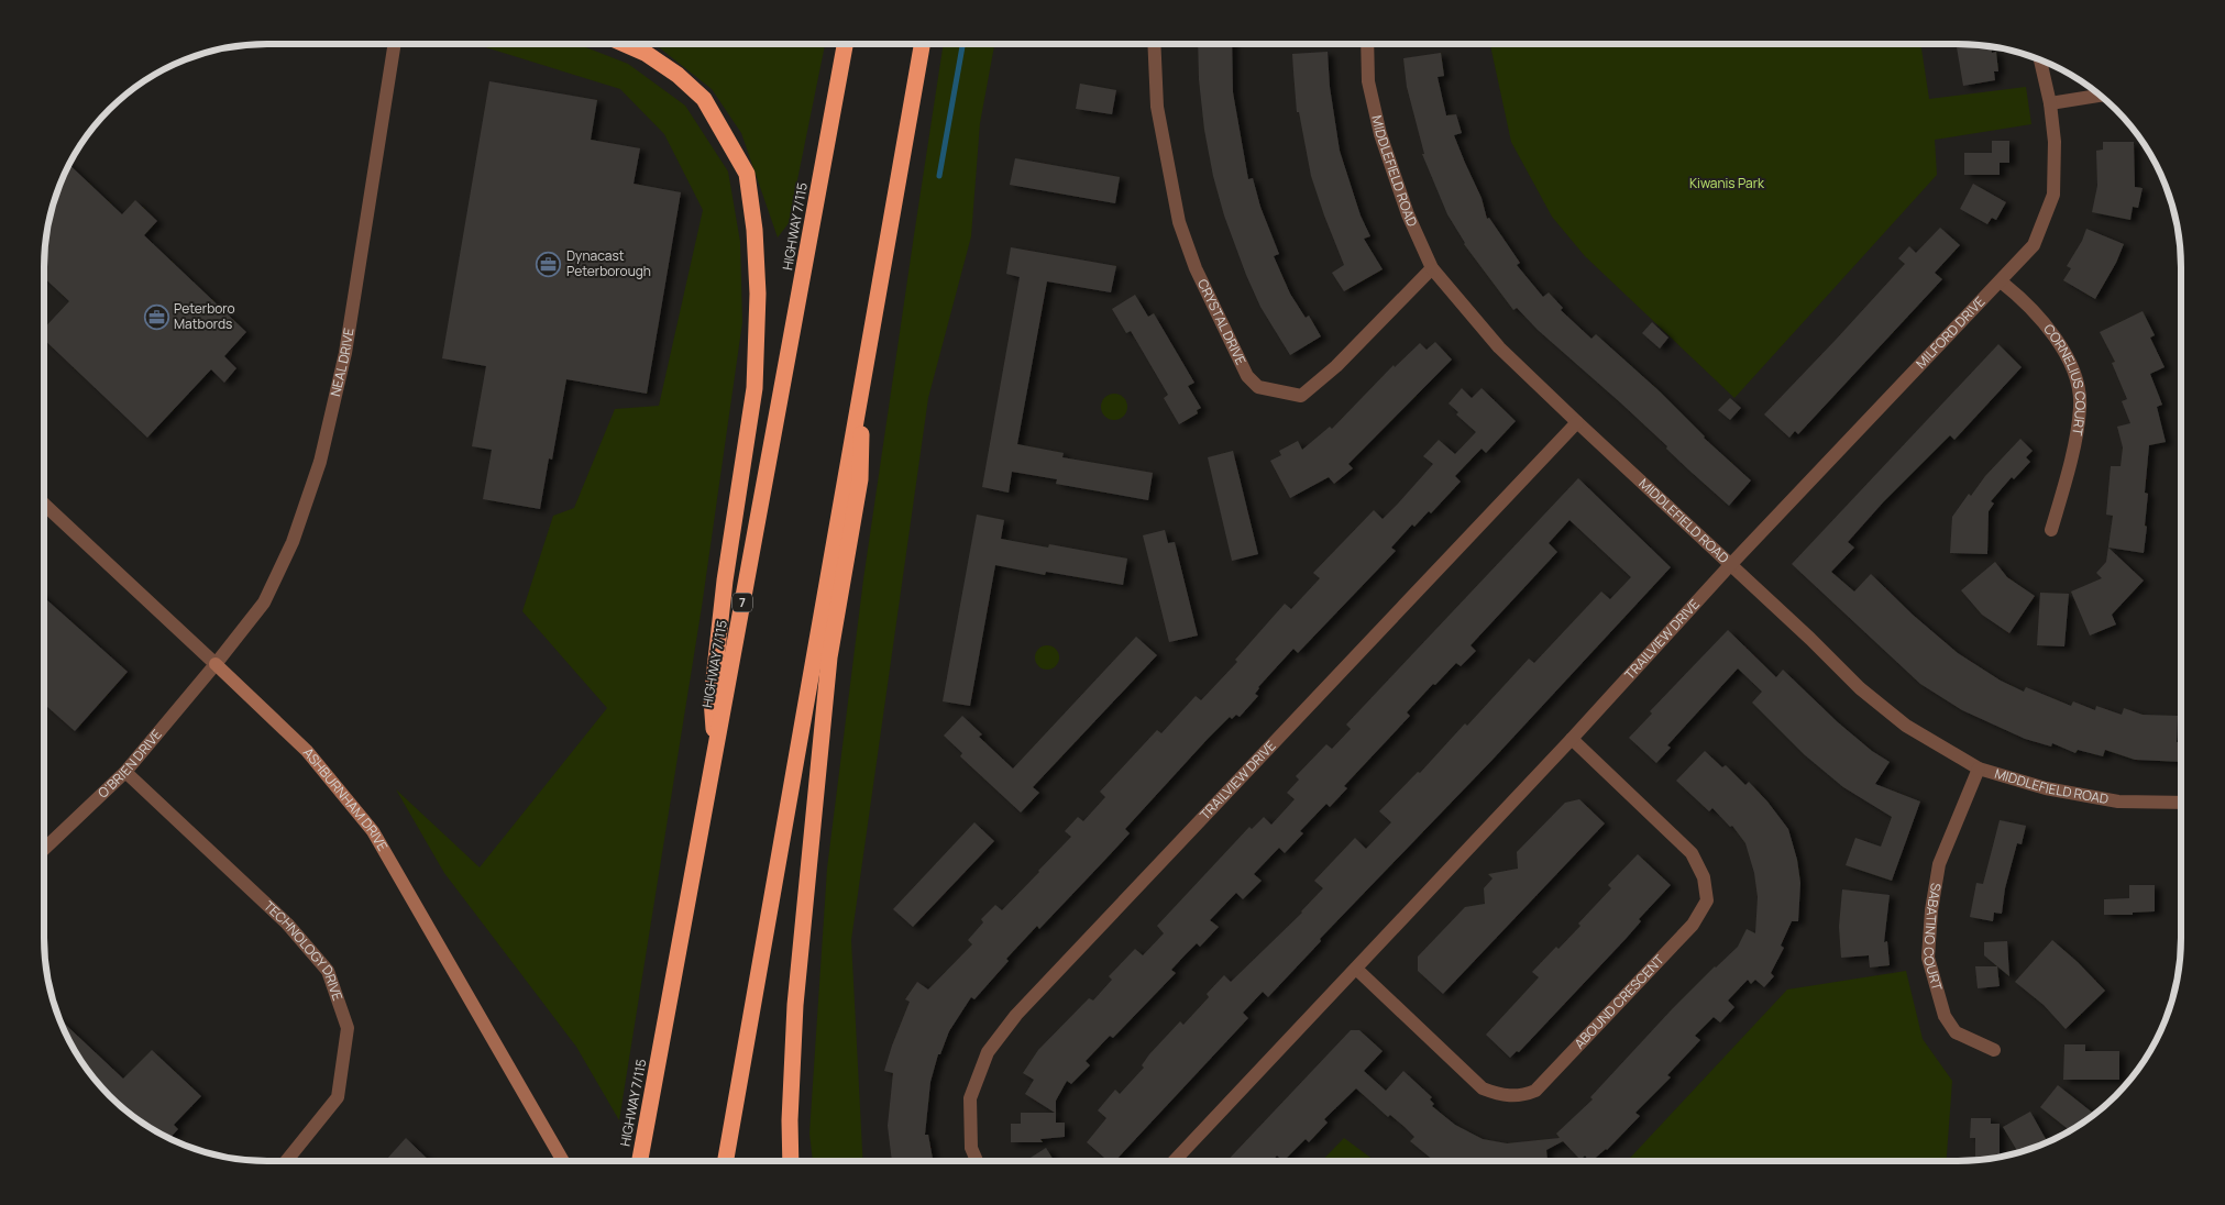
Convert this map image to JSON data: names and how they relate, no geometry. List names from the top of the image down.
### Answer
{
  "streets": {
    "highway": ["HIGHWAY 7/115", "7"],
    "main road": ["ASHBURNHAM DRIVE"],
    "street": [
      "MIDDLEFIELD ROAD",
      "CRYSTAL DRIVE",
      "MILFORD DRIVE",
      "NEAL DRIVE",
      "CORNELIUS COURT",
      "TRAILVIEW DRIVE",
      "O'BRIEN DRIVE",
      "SABATINO COURT",
      "TECHNOLOGY DRIVE",
      "ABOUND CRESCENT"
    ]
  },
  "crossings": [
    ["MIDDLEFIELD ROAD", "CRYSTAL DRIVE"],
    ["MIDDLEFIELD ROAD", "MILFORD DRIVE"],
    ["MIDDLEFIELD ROAD", "TRAILVIEW DRIVE"],
    ["MIDDLEFIELD ROAD", "SABATINO COURT"],
    ["MILFORD DRIVE", "CORNELIUS COURT"],
    ["MILFORD DRIVE", "TRAILVIEW DRIVE"],
    ["NEAL DRIVE", "O'BRIEN DRIVE"],
    ["NEAL DRIVE", "ASHBURNHAM DRIVE"],
    ["TRAILVIEW DRIVE", "ABOUND CRESCENT"],
    ["O'BRIEN DRIVE", "ASHBURNHAM DRIVE"],
    ["O'BRIEN DRIVE", "TECHNOLOGY DRIVE"]
  ],
  "parks": ["Kiwanis Park"],
  "places": {
    "office": ["Dynacast Peterborough", "Peterboro Matbords"]
  }
}
